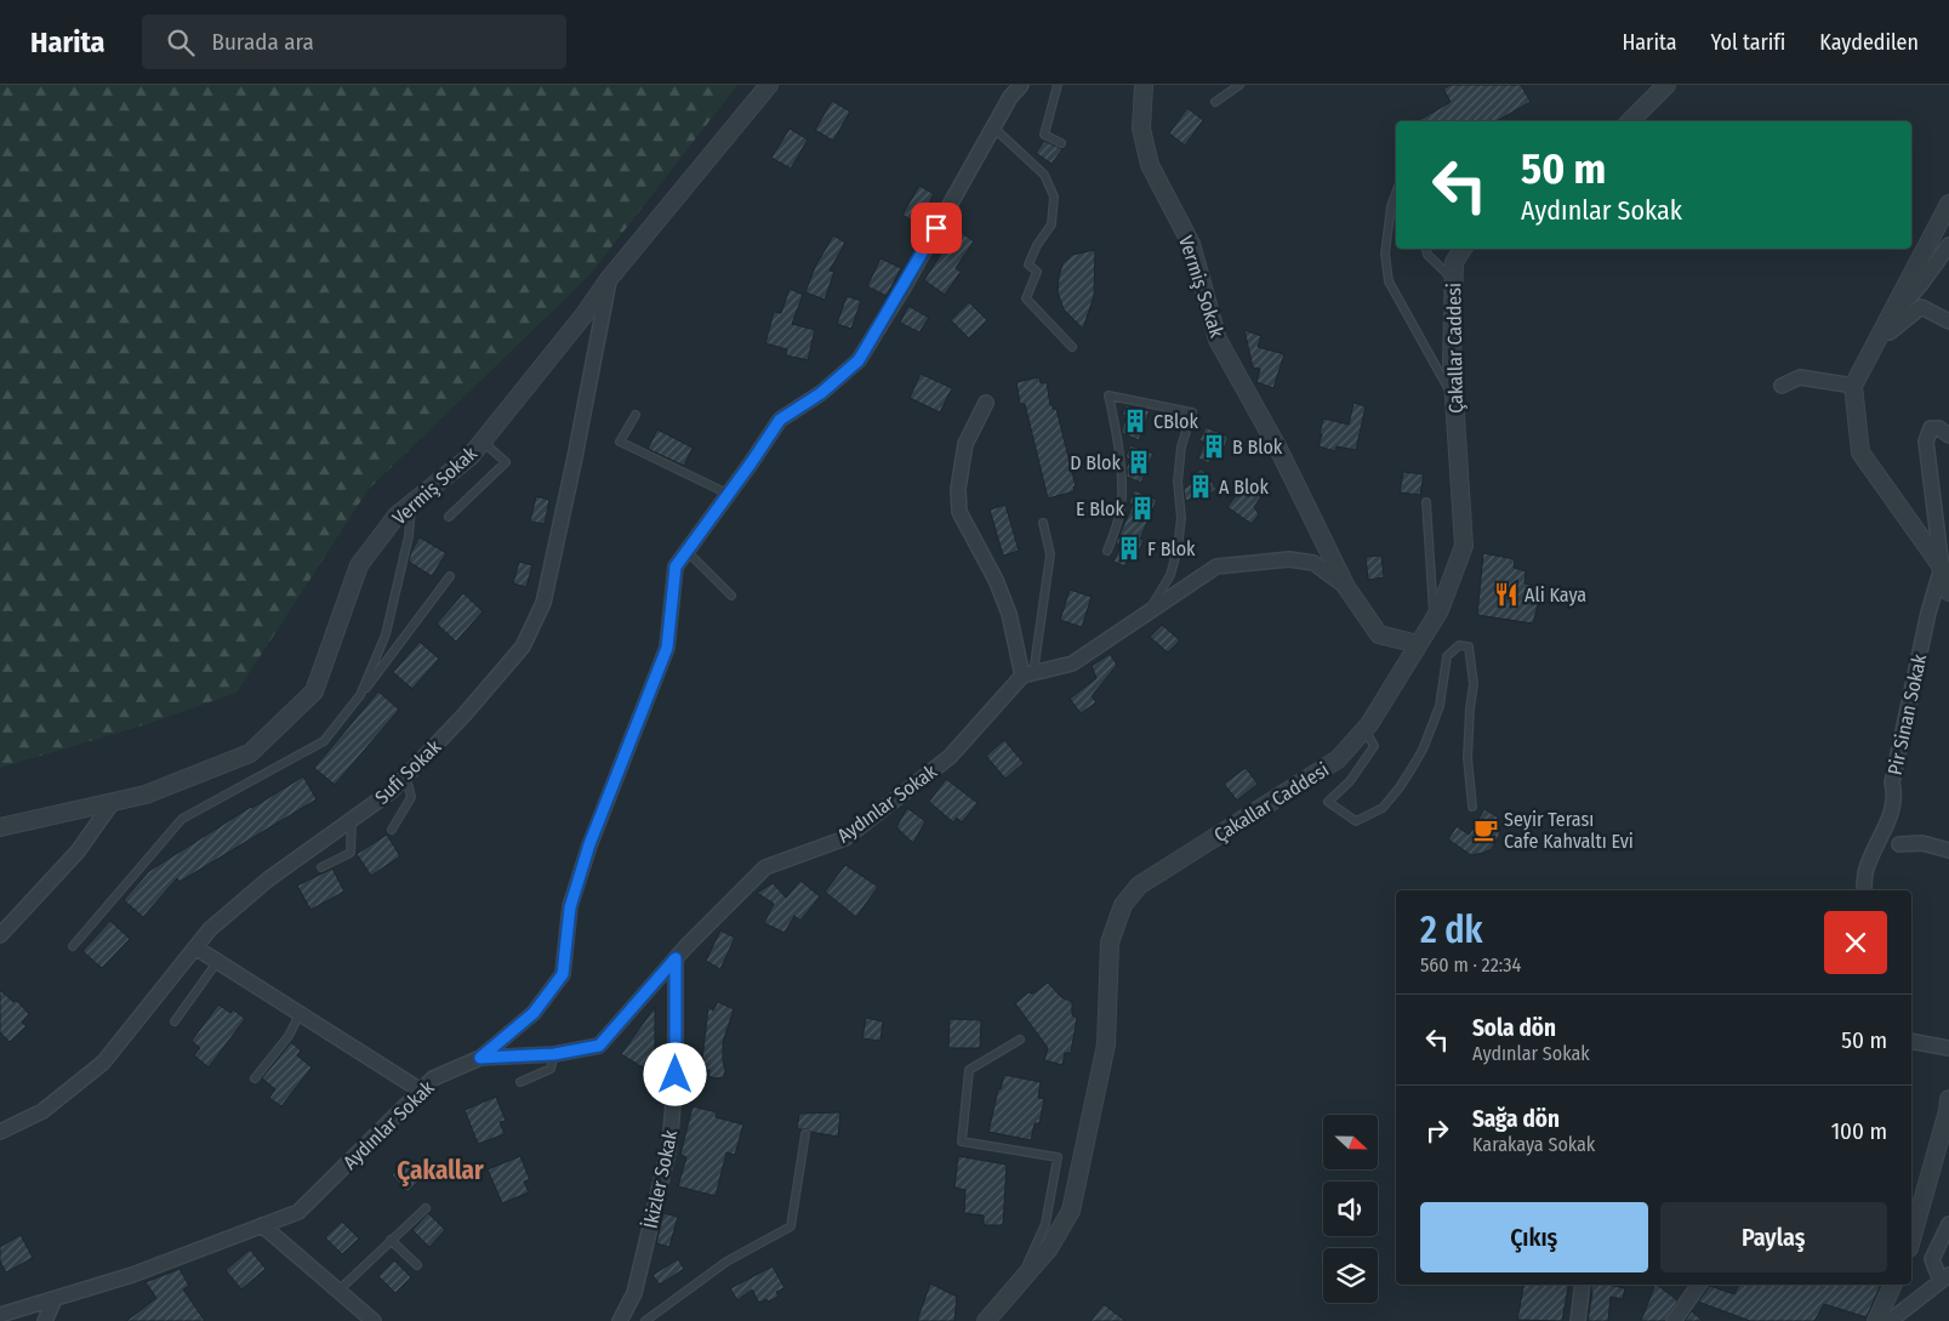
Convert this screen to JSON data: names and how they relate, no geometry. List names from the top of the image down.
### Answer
{
  "streets": {
    "street": [
      "Vermiş Sokak",
      "Çakallar Caddesi",
      "Pir Sinan Sokak",
      "Sufi Sokak",
      "Aydınlar Sokak",
      "İkizler Sokak"
    ]
  },
  "crossings": [
    ["Vermiş Sokak", "Çakallar Caddesi"],
    ["Vermiş Sokak", "Sufi Sokak"],
    ["Aydınlar Sokak", "İkizler Sokak"]
  ],
  "districts": ["Çakallar"],
  "places": {
    "building": [
      "CBlok",
      "B Blok",
      "D Blok",
      "A Blok",
      "E Blok",
      "F Blok"
    ],
    "restaurant": ["Ali Kaya"],
    "cafe": ["Seyir Terası Cafe Kahvaltı Evi"]
  },
  "north": "right",
  "page": {
    "header": "Harita",
    "search": "Burada ara",
    "nav": ["Harita", "Yol tarifi", "Kaydedilen"],
    "turn": ["50 m", "Aydınlar Sokak"],
    "heading": ["2 dk", "560 m · 22:34"],
    "list": [
      {
        "name": "Sola dön",
        "note": "Aydınlar Sokak",
        "value": "50 m"
      },
      {
        "name": "Sağa dön",
        "note": "Karakaya Sokak",
        "value": "100 m"
      }
    ],
    "buttons": ["Çıkış", "Paylaş"]
  }
}
